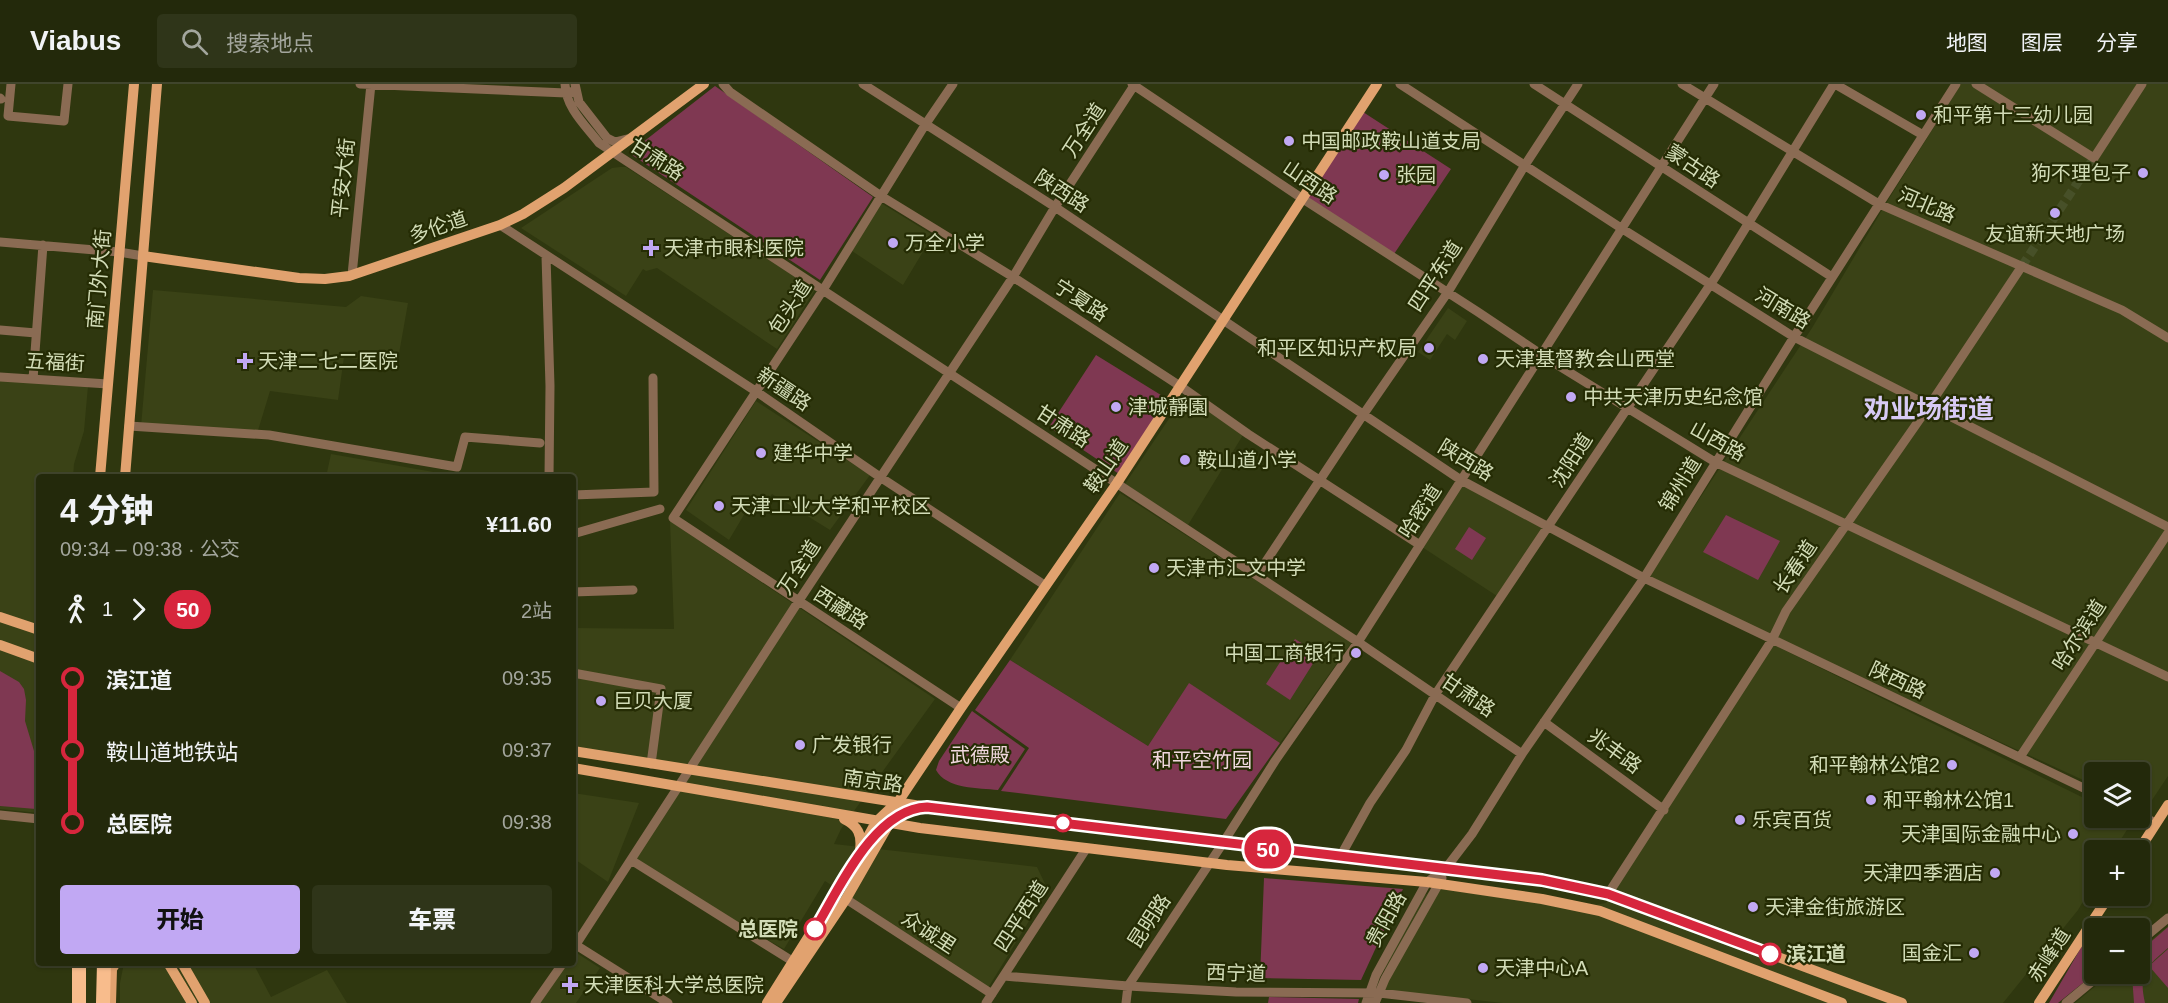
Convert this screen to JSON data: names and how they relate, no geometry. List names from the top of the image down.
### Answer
{
  "streets": {
    "main road": [
      "多伦道",
      "南门外大街",
      "鞍山道",
      "南京路",
      "赤峰道"
    ],
    "street": [
      "万全道",
      "甘肃路",
      "蒙古路",
      "平安大街",
      "山西路",
      "陕西路",
      "河北路",
      "四平东道",
      "宁夏路",
      "包头道",
      "河南路",
      "五福街",
      "新疆路",
      "沈阳道",
      "锦州道",
      "哈密道",
      "长春道",
      "西藏路",
      "哈尔滨道",
      "兆丰路",
      "四平西道",
      "贵阳路",
      "昆明路",
      "众诚里",
      "西宁道"
    ]
  },
  "crossings": [
    ["万全道", "甘肃路"],
    ["万全道", "山西路"],
    ["万全道", "陕西路"],
    ["万全道", "宁夏路"],
    ["万全道", "新疆路"],
    ["万全道", "西藏路"],
    ["万全道", "南京路"],
    ["甘肃路", "多伦道"],
    ["甘肃路", "四平东道"],
    ["甘肃路", "包头道"],
    ["甘肃路", "沈阳道"],
    ["甘肃路", "鞍山道"],
    ["甘肃路", "锦州道"],
    ["甘肃路", "哈密道"],
    ["蒙古路", "四平东道"],
    ["蒙古路", "沈阳道"],
    ["蒙古路", "锦州道"],
    ["蒙古路", "哈密道"],
    ["平安大街", "多伦道"],
    ["山西路", "四平东道"],
    ["山西路", "沈阳道"],
    ["山西路", "鞍山道"],
    ["山西路", "锦州道"],
    ["山西路", "哈密道"],
    ["山西路", "长春道"],
    ["山西路", "哈尔滨道"],
    ["陕西路", "四平东道"],
    ["陕西路", "包头道"],
    ["陕西路", "沈阳道"],
    ["陕西路", "鞍山道"],
    ["陕西路", "锦州道"],
    ["陕西路", "哈密道"],
    ["陕西路", "长春道"],
    ["陕西路", "哈尔滨道"],
    ["河北路", "沈阳道"],
    ["河北路", "锦州道"],
    ["河北路", "哈密道"],
    ["河北路", "长春道"],
    ["多伦道", "新疆路"],
    ["四平东道", "宁夏路"],
    ["四平东道", "河南路"],
    ["南门外大街", "五福街"],
    ["宁夏路", "包头道"],
    ["宁夏路", "鞍山道"],
    ["宁夏路", "哈密道"],
    ["包头道", "新疆路"],
    ["包头道", "西藏路"],
    ["河南路", "沈阳道"],
    ["河南路", "锦州道"],
    ["河南路", "哈密道"],
    ["河南路", "长春道"],
    ["新疆路", "鞍山道"],
    ["沈阳道", "南京路"],
    ["鞍山道", "西藏路"],
    ["鞍山道", "南京路"],
    ["鞍山道", "众诚里"],
    ["锦州道", "兆丰路"],
    ["锦州道", "南京路"],
    ["锦州道", "贵阳路"],
    ["哈密道", "南京路"],
    ["哈密道", "昆明路"],
    ["长春道", "兆丰路"],
    ["长春道", "南京路"],
    ["南京路", "四平西道"],
    ["南京路", "贵阳路"],
    ["南京路", "昆明路"],
    ["四平西道", "众诚里"],
    ["四平西道", "西宁道"],
    ["贵阳路", "西宁道"],
    ["昆明路", "西宁道"]
  ],
  "districts": ["劝业场街道"],
  "parks": ["武德殿", "和平空竹园"],
  "places": {
    "other": [
      "和平第十三幼儿园",
      "中国邮政鞍山道支局",
      "狗不理包子",
      "张园",
      "友谊新天地广场",
      "万全小学",
      "和平区知识产权局",
      "天津基督教会山西堂",
      "中共天津历史纪念馆",
      "津城靜園",
      "建华中学",
      "鞍山道小学",
      "天津工业大学和平校区",
      "天津市汇文中学",
      "中国工商银行",
      "巨贝大厦",
      "广发银行",
      "和平翰林公馆2",
      "和平翰林公馆1",
      "乐宾百货",
      "天津国际金融中心",
      "天津四季酒店",
      "天津金街旅游区",
      "总医院",
      "国金汇",
      "滨江道",
      "天津中心A"
    ],
    "health": ["天津市眼科医院", "天津二七二医院", "天津医科大学总医院"]
  },
  "lines": ["bus line 50"],
  "page": {
    "header": "Viabus",
    "search": "搜索地点",
    "nav": ["地图", "图层", "分享"],
    "on_map": "50",
    "heading": ["4 分钟", "09:34 – 09:38 · 公交", "¥11.60"],
    "legs": ["1", "50", "2站"],
    "list": [
      {
        "name": "滨江道",
        "value": "09:35"
      },
      {
        "name": "鞍山道地铁站",
        "value": "09:37"
      },
      {
        "name": "总医院",
        "value": "09:38"
      }
    ],
    "map_buttons": ["+", "−"],
    "buttons": ["开始", "车票"]
  }
}
